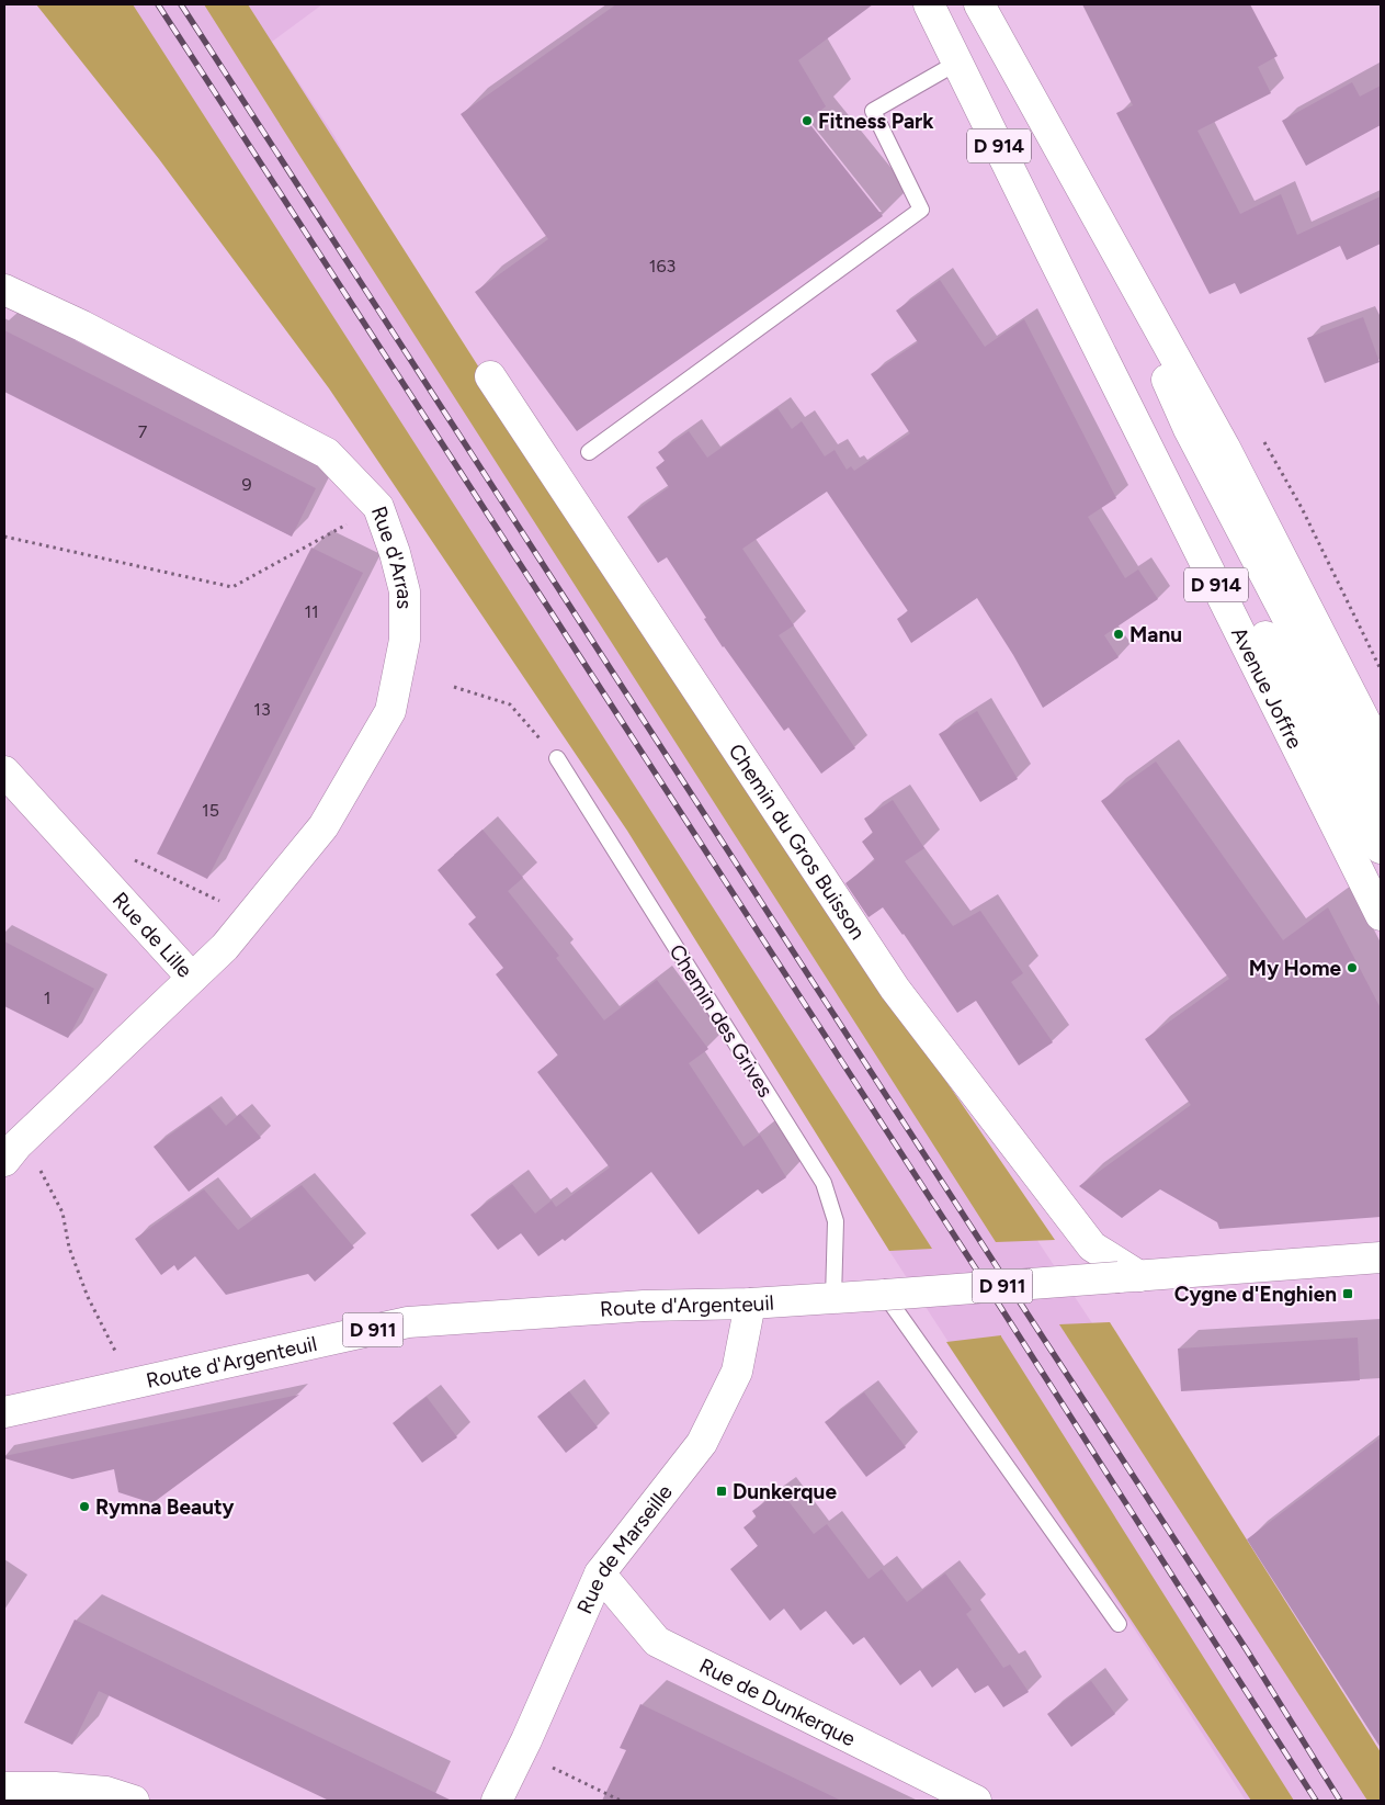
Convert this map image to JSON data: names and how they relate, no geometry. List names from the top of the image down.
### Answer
{
  "streets": {
    "main road": [
      "D 914",
      "Rue d'Arras",
      "Avenue Joffre",
      "Chemin du Gros Buisson",
      "Rue de Lille",
      "D 911",
      "Route d'Argenteuil",
      "Rue de Marseille",
      "Rue de Dunkerque"
    ],
    "lane": ["Chemin des Grives"]
  },
  "crossings": [
    ["Rue d'Arras", "Rue de Lille"],
    ["Chemin du Gros Buisson", "Route d'Argenteuil"],
    ["Chemin des Grives", "Route d'Argenteuil"],
    ["Route d'Argenteuil", "Rue de Marseille"],
    ["Rue de Marseille", "Rue de Dunkerque"]
  ],
  "places": {
    "other": [
      "Fitness Park",
      "Manu",
      "My Home",
      "Rymna Beauty"
    ],
    "transit": ["Cygne d'Enghien", "Dunkerque"]
  },
  "house_numbers": [
    "163",
    "7",
    "9",
    "11",
    "13",
    "15",
    "1"
  ]
}
